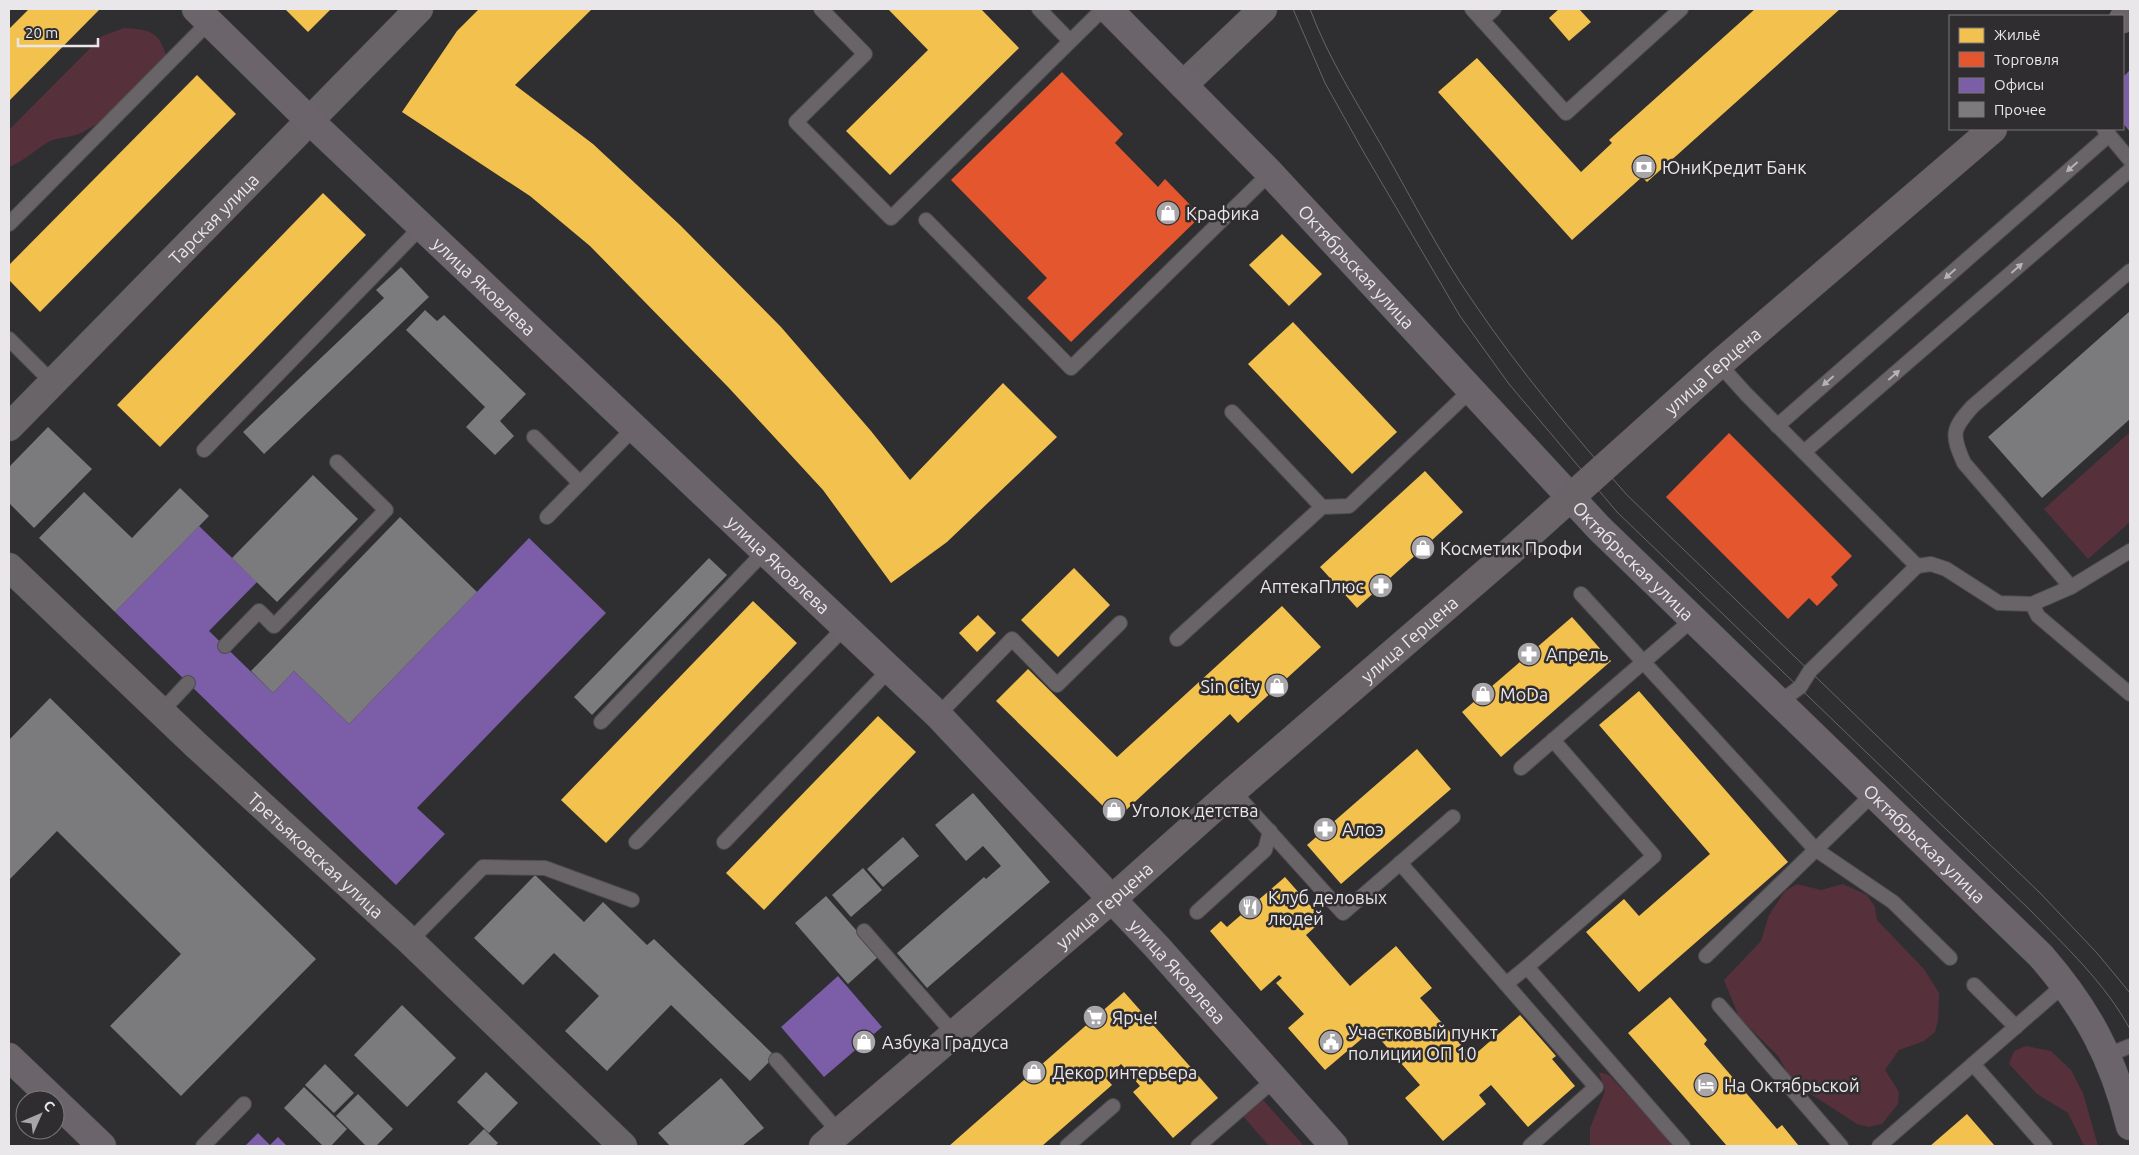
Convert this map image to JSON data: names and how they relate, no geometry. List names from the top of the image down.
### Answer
{
  "streets": {
    "main road": ["улица Герцена"],
    "street": [
      "Тарская улица",
      "Октябрьская улица",
      "улица Яковлева",
      "Третьяковская улица"
    ]
  },
  "crossings": [
    ["Тарская улица", "улица Яковлева"],
    ["Октябрьская улица", "улица Герцена"],
    ["улица Яковлева", "улица Герцена"]
  ],
  "places": {
    "bank": ["ЮниКредит Банк"],
    "shop": [
      "Крафика",
      "Косметик Профи",
      "Sin City",
      "МоDa",
      "Уголок детства",
      "Азбука Градуса",
      "Декор интерьера"
    ],
    "pharmacy": ["АптекаПлюс", "Апрель", "Алоэ"],
    "restaurant": ["Клуб деловых людей"],
    "supermarket": ["Ярче!"],
    "public building": ["Участковый пункт полиции ОП 10"],
    "hotel": ["На Октябрьской"]
  },
  "legend": [
    "Жильё",
    "Торговля",
    "Офисы",
    "Прочее"
  ],
  "scale_bar": "20 m",
  "north": "top right"
}
